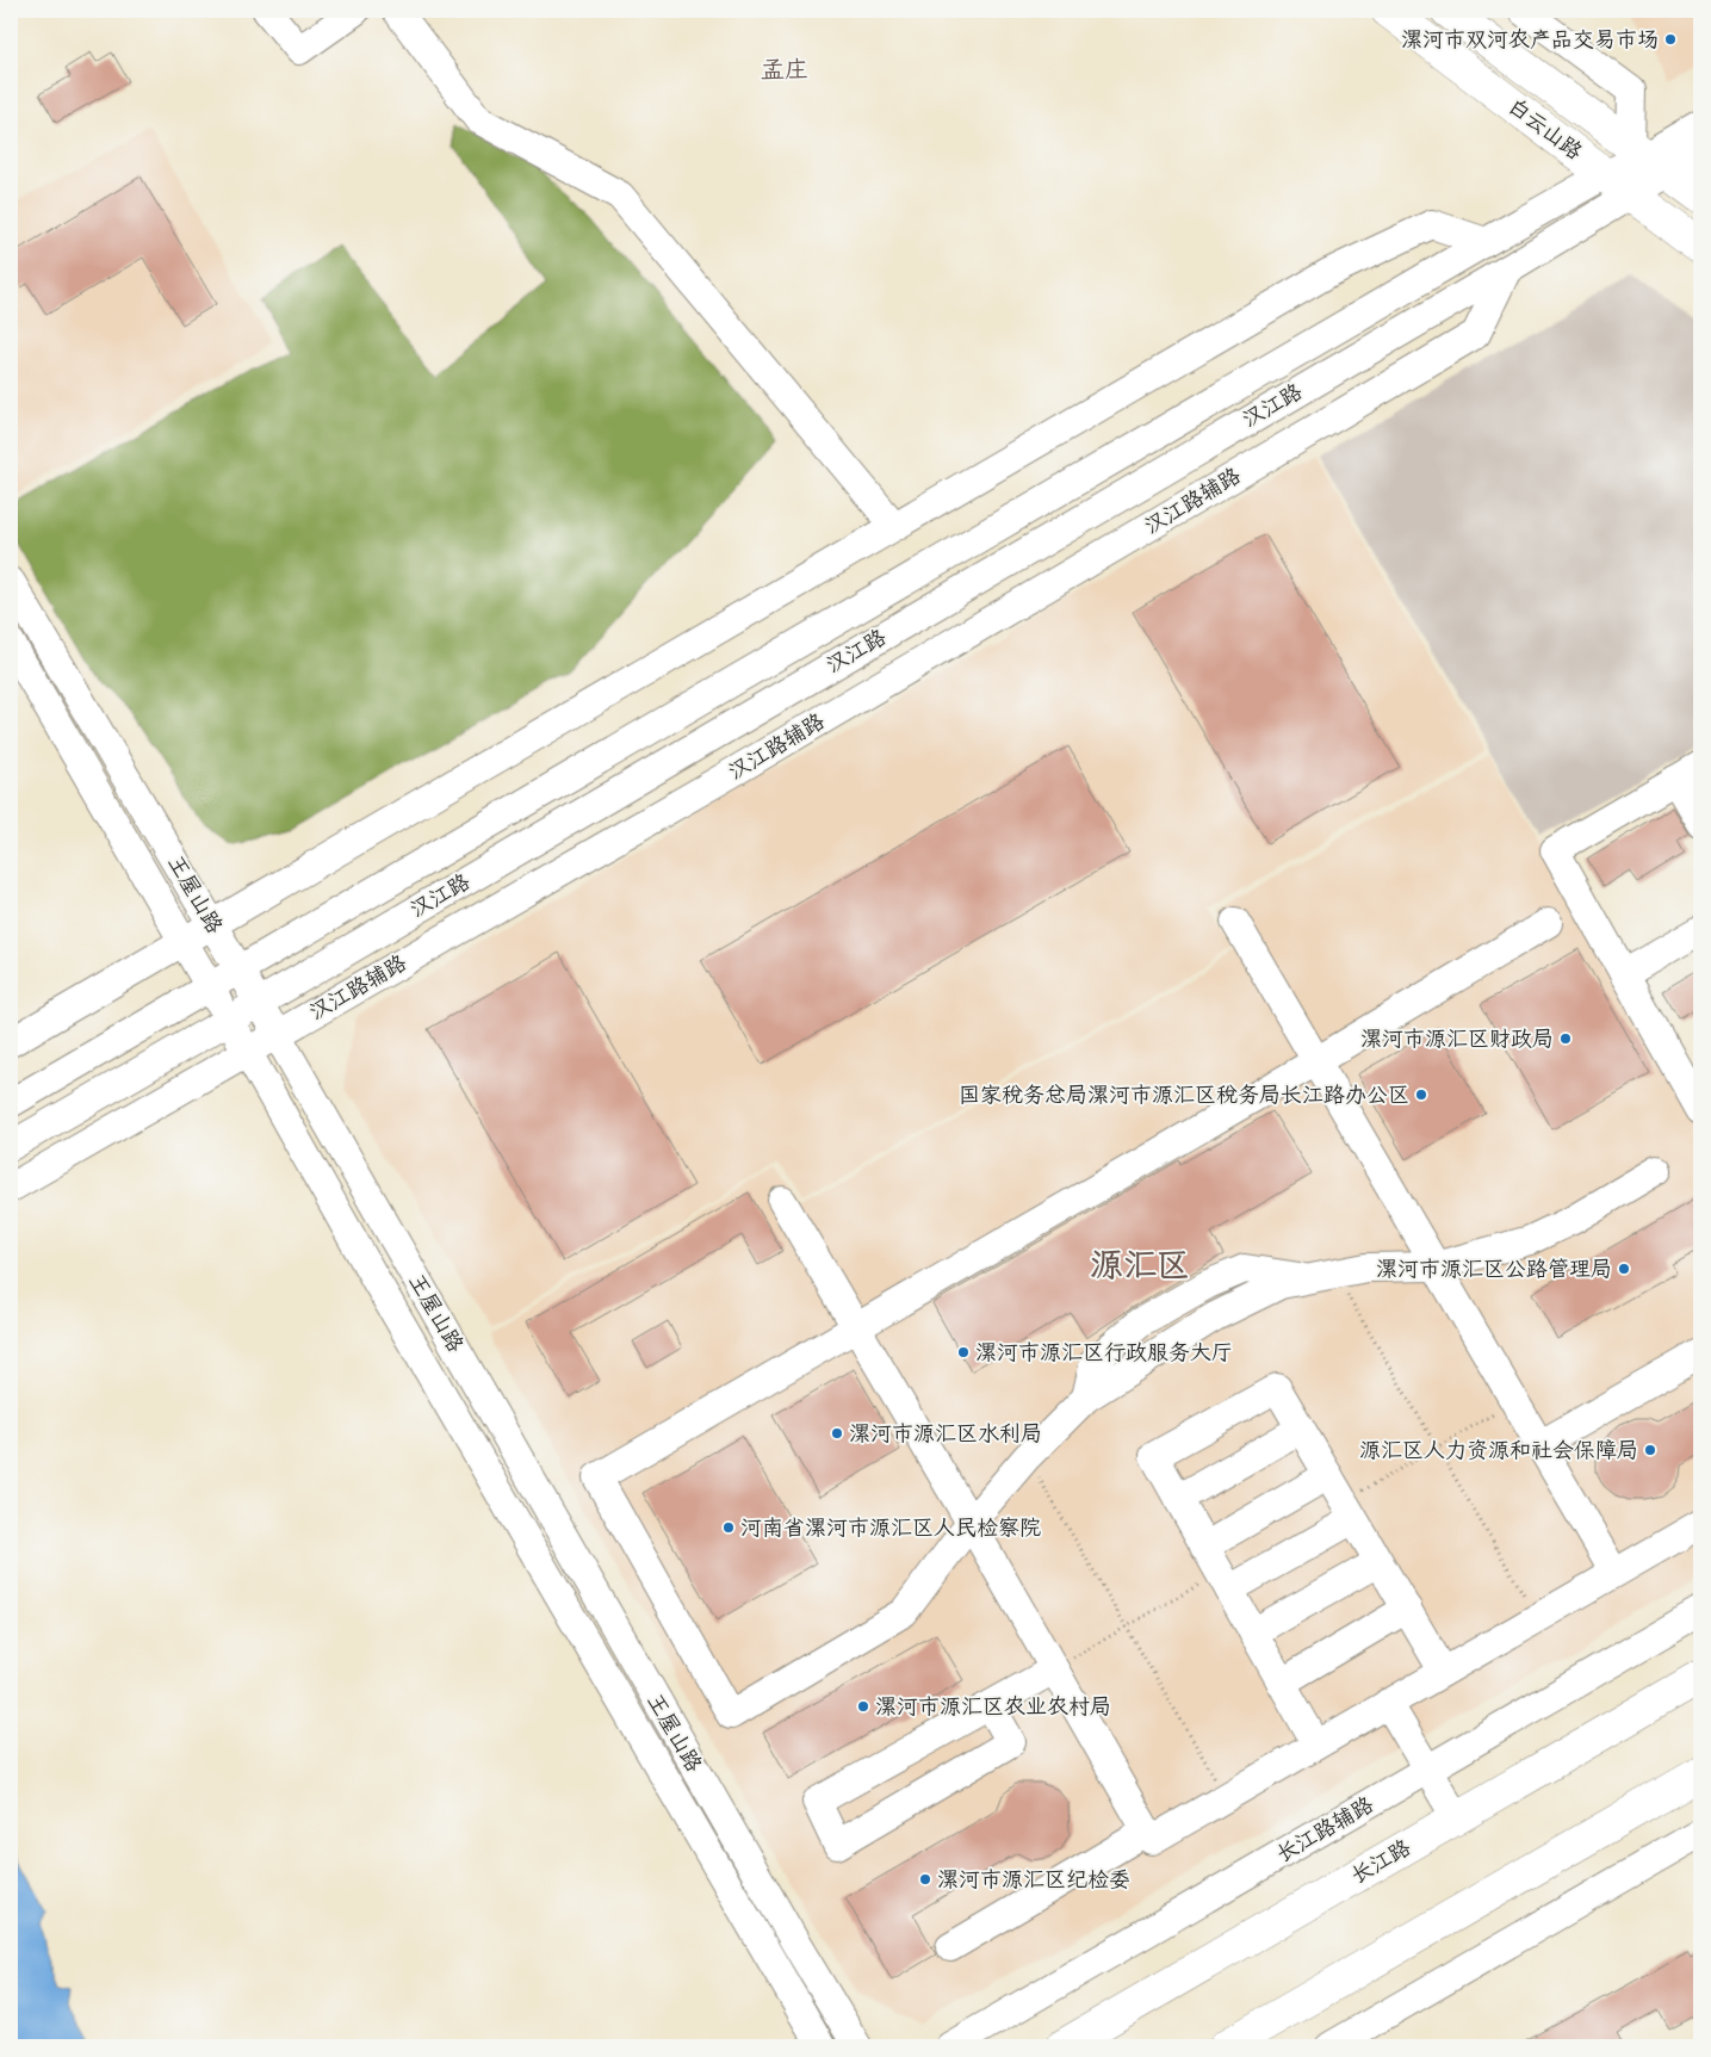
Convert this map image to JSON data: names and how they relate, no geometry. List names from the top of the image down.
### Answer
{
  "streets": {
    "main road": ["白云山路", "长江路"],
    "street": [
      "汉江路",
      "汉江路辅路",
      "王屋山路",
      "长江路辅路"
    ]
  },
  "crossings": [
    ["白云山路", "汉江路"],
    ["汉江路", "汉江路辅路"],
    ["汉江路", "王屋山路"],
    ["汉江路辅路", "王屋山路"]
  ],
  "districts": ["孟庄", "源汇区"],
  "places": [
    "漯河市双河农产品交易市场",
    "漯河市源汇区财政局",
    "国家税务总局漯河市源汇区税务局长江路办公区",
    "漯河市源汇区公路管理局",
    "漯河市源汇区行政服务大厅",
    "漯河市源汇区水利局",
    "源汇区人力资源和社会保障局",
    "河南省漯河市源汇区人民检察院",
    "漯河市源汇区农业农村局",
    "漯河市源汇区纪检委"
  ]
}
